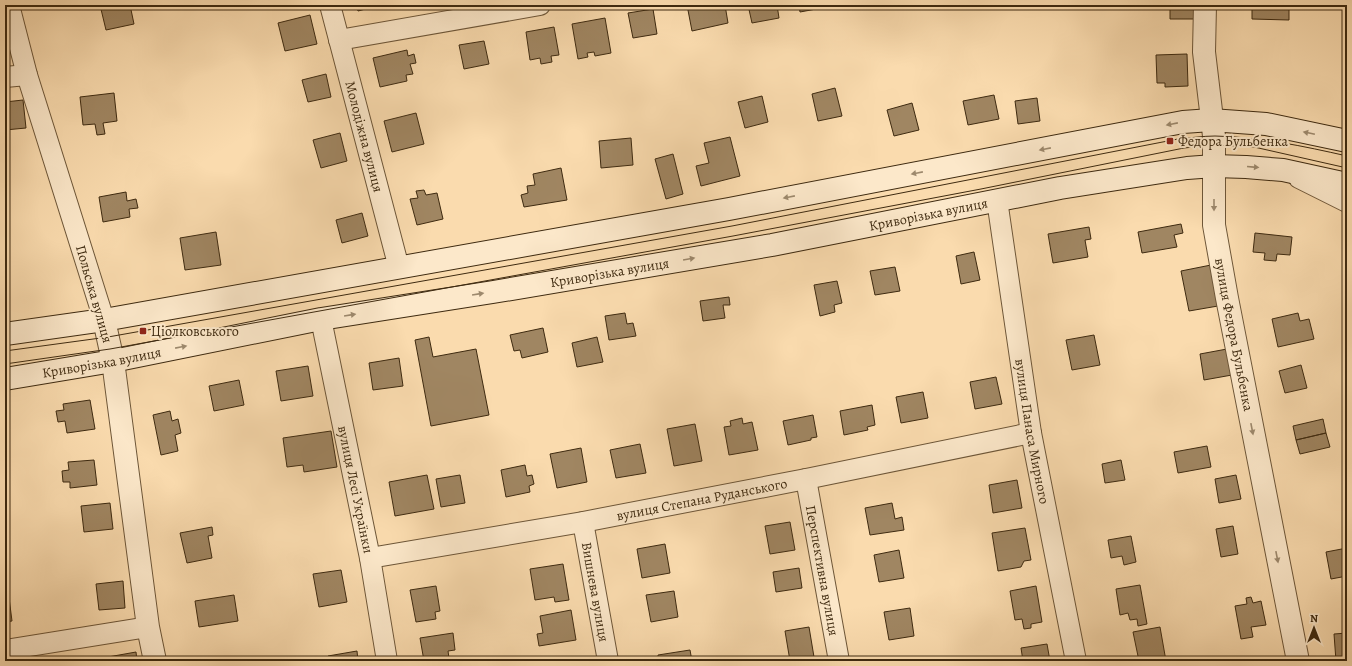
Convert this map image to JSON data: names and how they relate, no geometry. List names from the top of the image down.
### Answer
{
  "streets": {
    "main road": ["Криворізька вулиця", "Польська вулиця", "вулиця Федора Бульбенка"],
    "street": [
      "Молодіжна вулиця",
      "вулиця Панаса Мирного",
      "вулиця Лесі Українки",
      "вулиця Степана Руданського",
      "Перспективна вулиця",
      "Вишнева вулиця"
    ]
  },
  "crossings": [
    ["Криворізька вулиця", "Польська вулиця"],
    ["Криворізька вулиця", "вулиця Федора Бульбенка"],
    ["Криворізька вулиця", "вулиця Панаса Мирного"],
    ["Криворізька вулиця", "вулиця Лесі Українки"],
    ["вулиця Панаса Мирного", "вулиця Степана Руданського"],
    ["вулиця Лесі Українки", "вулиця Степана Руданського"],
    ["вулиця Степана Руданського", "Перспективна вулиця"],
    ["вулиця Степана Руданського", "Вишнева вулиця"]
  ],
  "one_way": ["вулиця Федора Бульбенка"],
  "places": {
    "transit": ["Федора Бульбенка", "Ціолковського"]
  },
  "north": "top"
}
